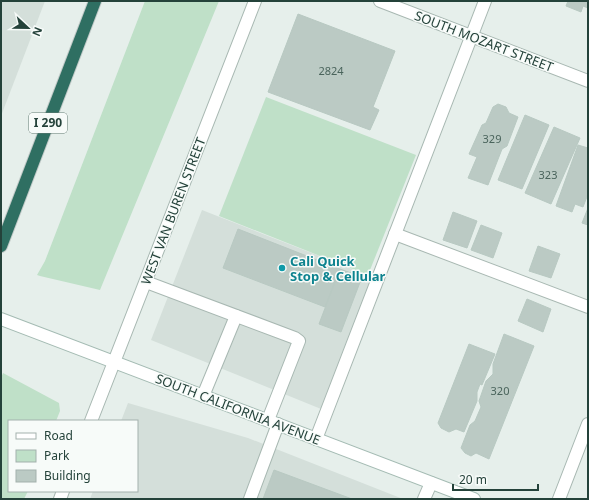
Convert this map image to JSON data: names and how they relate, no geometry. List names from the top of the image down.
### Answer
{
  "streets": {
    "highway": ["I 290"],
    "street": ["SOUTH MOZART STREET", "WEST VAN BUREN STREET", "SOUTH CALIFORNIA AVENUE"]
  },
  "crossings": [
    ["WEST VAN BUREN STREET", "SOUTH CALIFORNIA AVENUE"]
  ],
  "places": ["Cali Quick Stop & Cellular"],
  "house_numbers": [
    "2824",
    "329",
    "323",
    "320"
  ],
  "legend": ["Road", "Park", "Building"],
  "scale_bar": "20 m",
  "north": "right"
}
